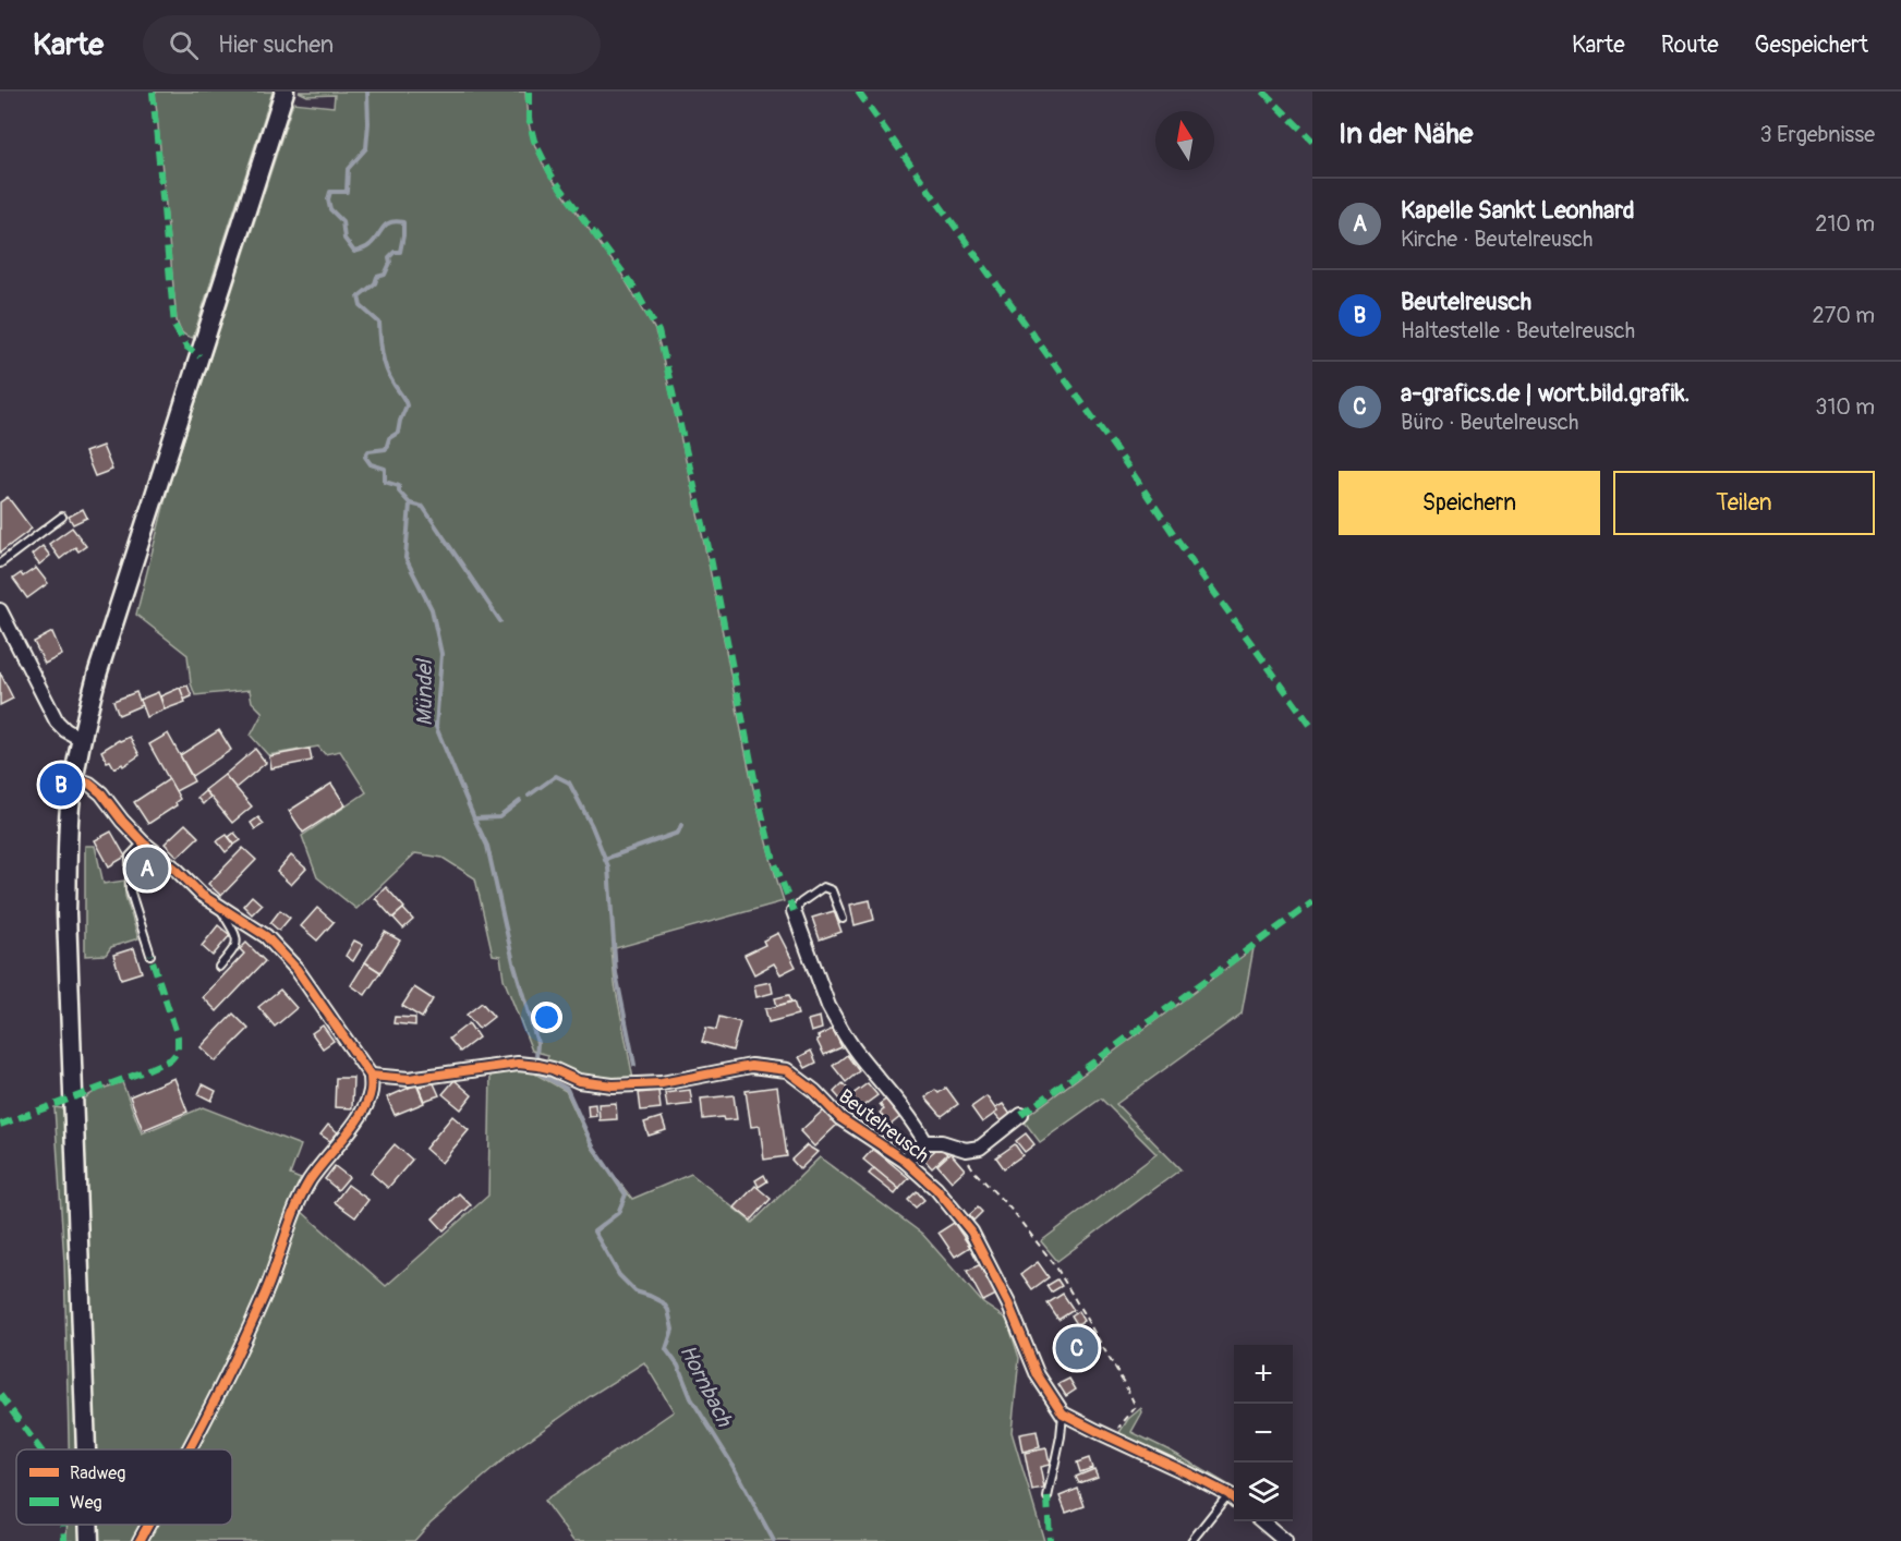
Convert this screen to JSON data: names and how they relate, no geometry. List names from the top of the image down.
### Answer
{
  "streets": {
    "street": ["Beutelreusch"]
  },
  "water": ["Mündel", "Hornbach"],
  "legend": ["Radweg", "Weg"],
  "north": "top",
  "page": {
    "header": "Karte",
    "search": "Hier suchen",
    "nav": ["Karte", "Route", "Gespeichert"],
    "heading": ["In der Nähe", "3 Ergebnisse"],
    "list": [
      {
        "mark": "A",
        "name": "Kapelle Sankt Leonhard",
        "note": "Kirche · Beutelreusch",
        "value": "210 m"
      },
      {
        "mark": "B",
        "name": "Beutelreusch",
        "note": "Haltestelle · Beutelreusch",
        "value": "270 m"
      },
      {
        "mark": "C",
        "name": "a-grafics.de | wort.bild.grafik.",
        "note": "Büro · Beutelreusch",
        "value": "310 m"
      }
    ],
    "buttons": ["Speichern", "Teilen"],
    "pins": ["B", "A", "C"],
    "map_buttons": ["+", "−"]
  }
}
